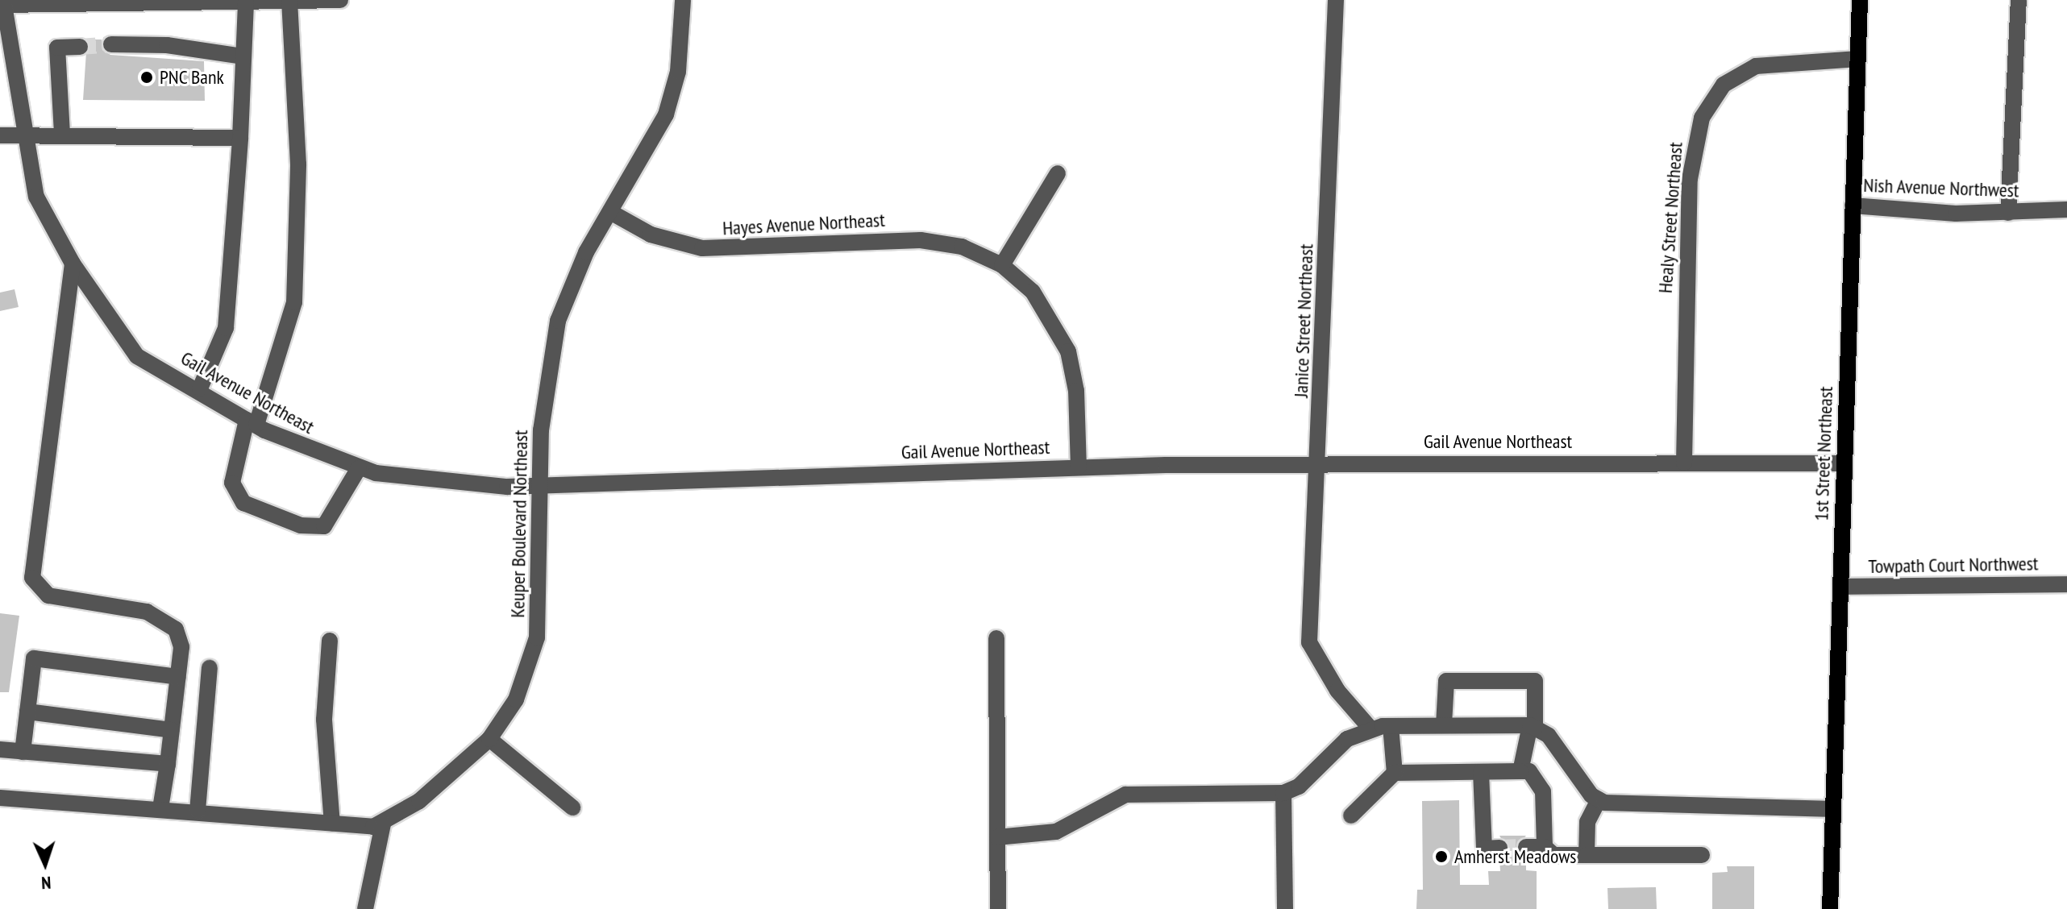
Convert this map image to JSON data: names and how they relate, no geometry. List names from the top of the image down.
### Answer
{
  "streets": {
    "main road": ["1st Street Northeast"],
    "street": [
      "Nish Avenue Northwest",
      "Healy Street Northeast",
      "Hayes Avenue Northeast",
      "Janice Street Northeast",
      "Gail Avenue Northeast",
      "Keuper Boulevard Northeast",
      "Towpath Court Northwest"
    ]
  },
  "crossings": [
    ["Nish Avenue Northwest", "1st Street Northeast"],
    ["Healy Street Northeast", "Gail Avenue Northeast"],
    ["Healy Street Northeast", "1st Street Northeast"],
    ["Hayes Avenue Northeast", "Gail Avenue Northeast"],
    ["Hayes Avenue Northeast", "Keuper Boulevard Northeast"],
    ["Janice Street Northeast", "Gail Avenue Northeast"],
    ["Gail Avenue Northeast", "1st Street Northeast"],
    ["Gail Avenue Northeast", "Keuper Boulevard Northeast"],
    ["1st Street Northeast", "Towpath Court Northwest"]
  ],
  "places": ["PNC Bank", "Amherst Meadows"],
  "north": "bottom"
}
